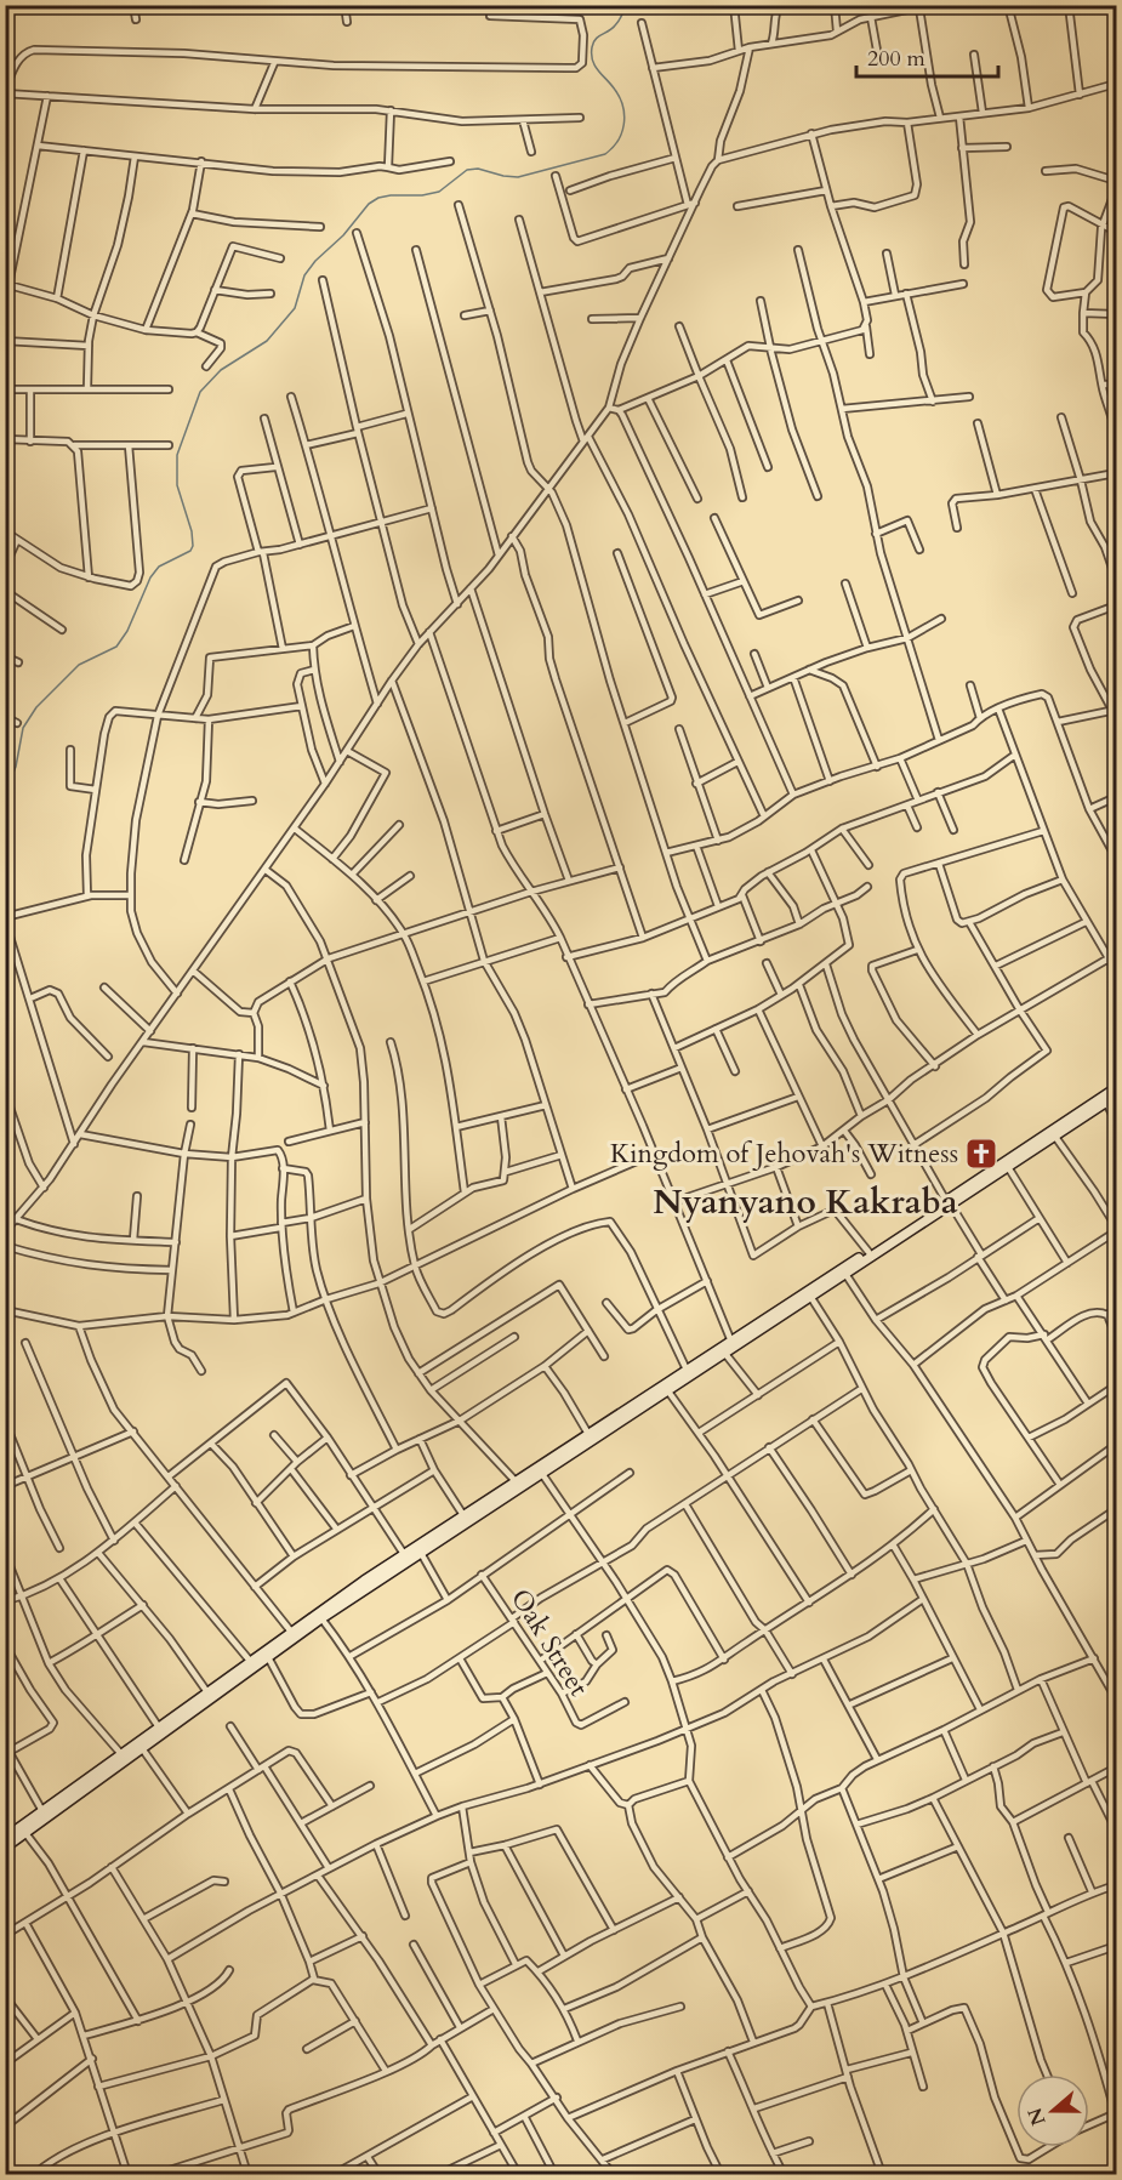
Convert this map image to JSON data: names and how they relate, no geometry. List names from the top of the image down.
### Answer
{
  "streets": {
    "street": ["Oak Street"]
  },
  "districts": ["Nyanyano Kakraba"],
  "places": {
    "church": ["Kingdom of Jehovah's Witness"]
  },
  "scale_bar": "200 m",
  "north": "left"
}
